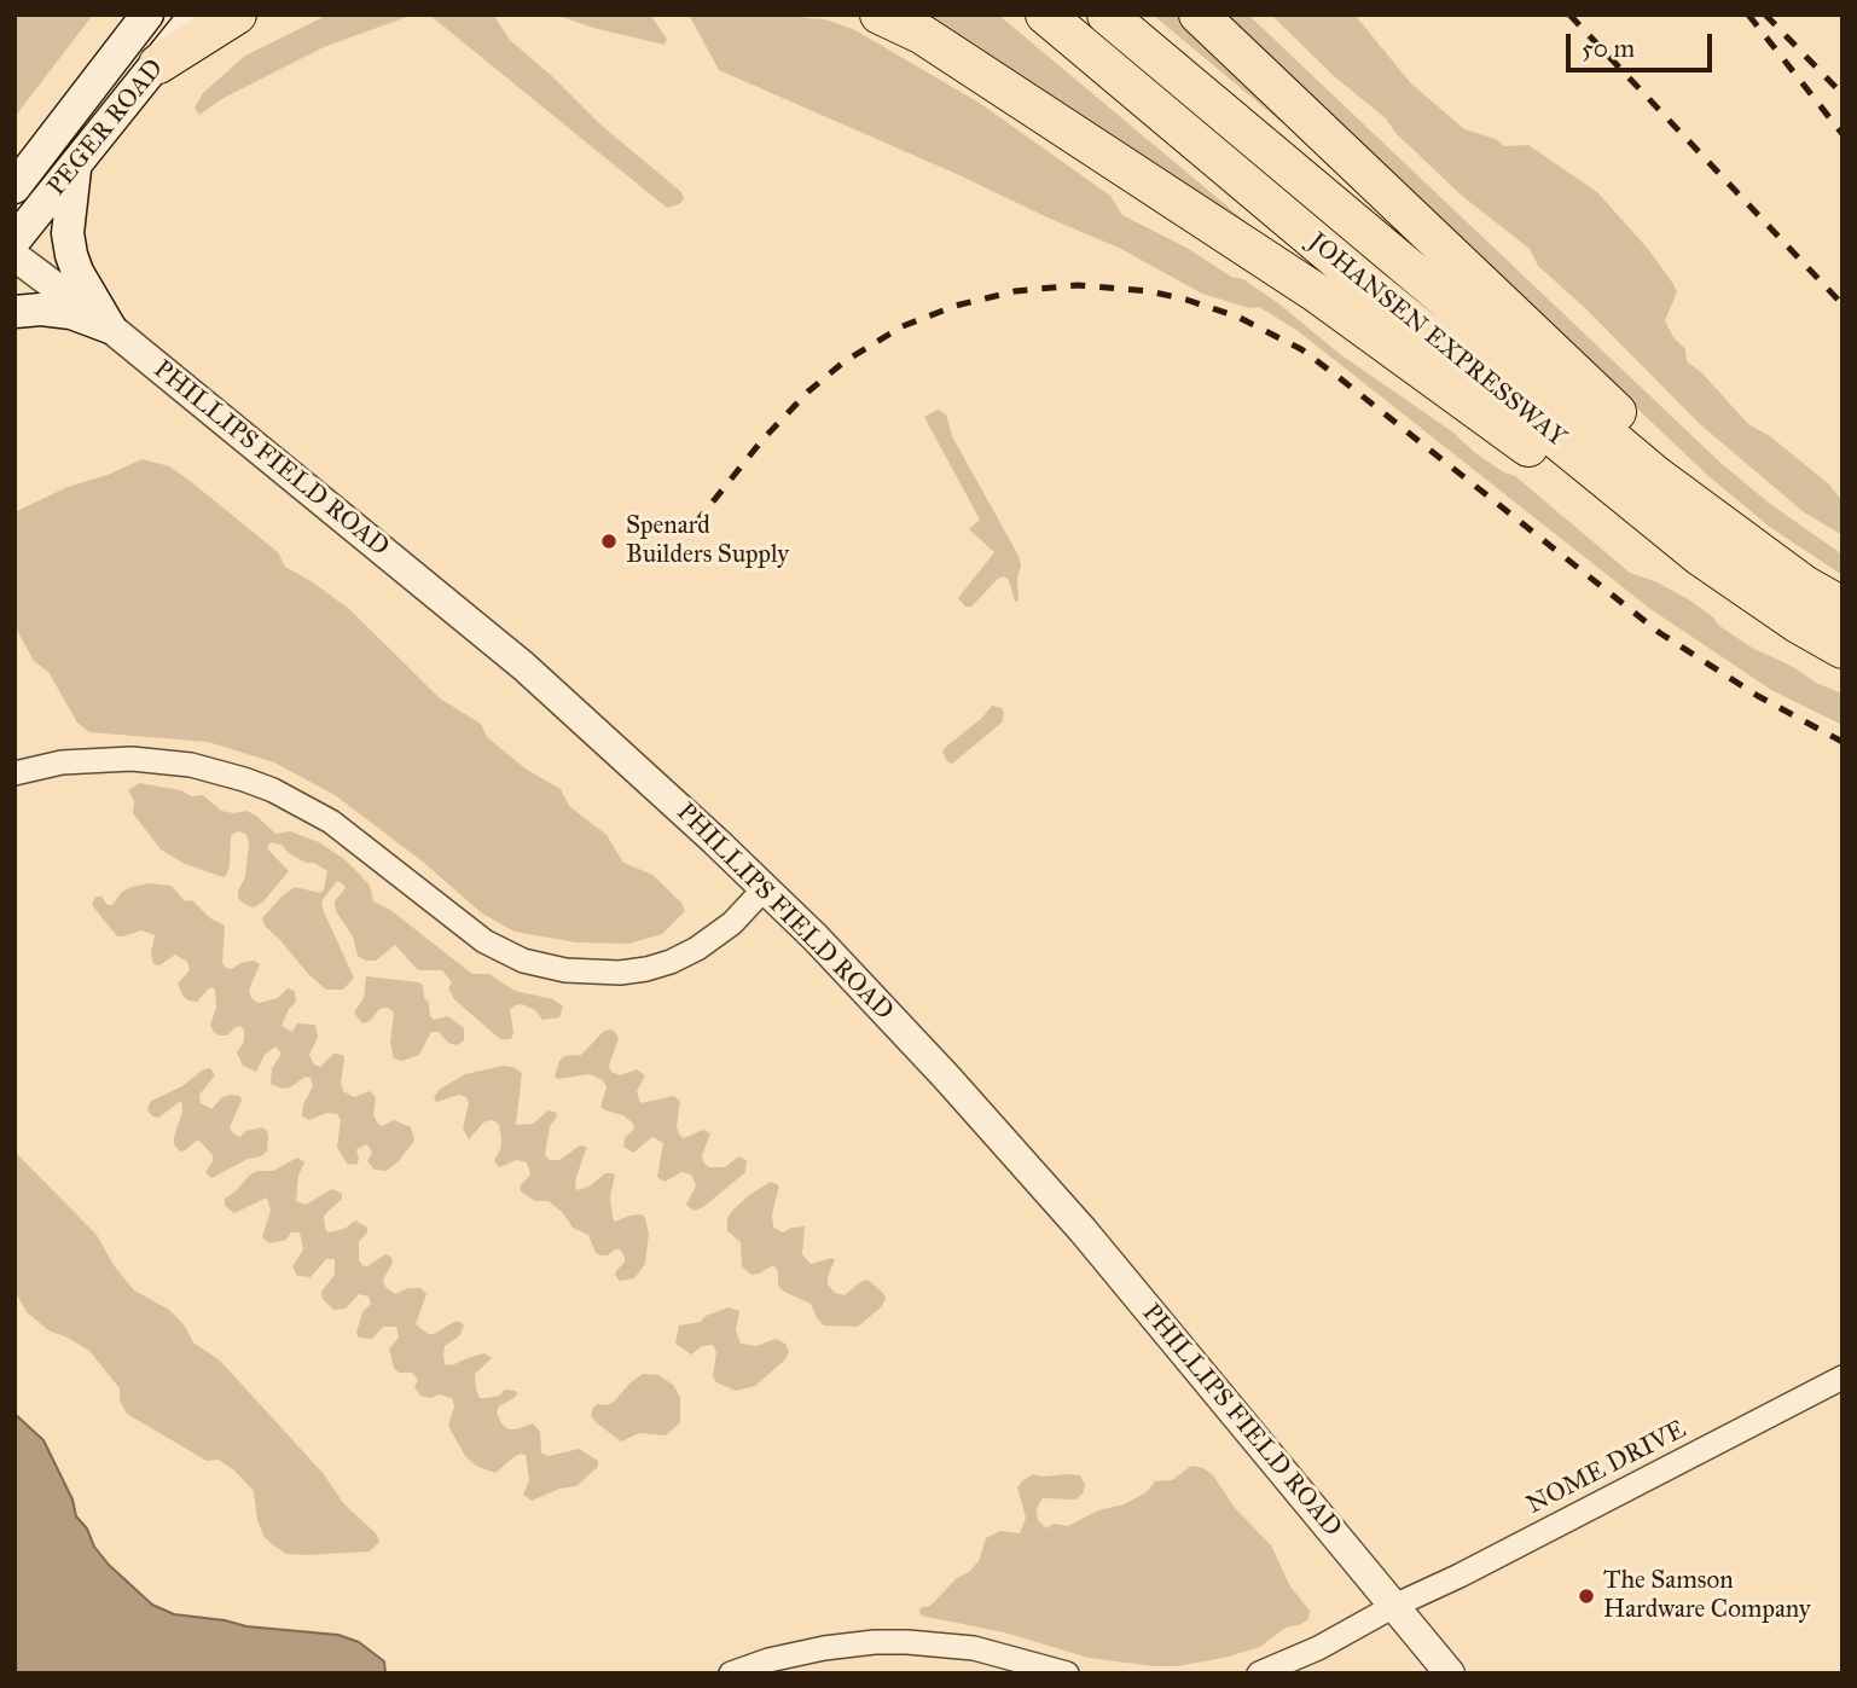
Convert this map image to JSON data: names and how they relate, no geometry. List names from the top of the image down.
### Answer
{
  "streets": {
    "highway": ["JOHANSEN EXPRESSWAY"],
    "main road": ["PEGER ROAD"],
    "street": ["PHILLIPS FIELD ROAD", "NOME DRIVE"]
  },
  "crossings": [
    ["PHILLIPS FIELD ROAD", "NOME DRIVE"]
  ],
  "places": ["Spenard Builders Supply", "The Samson Hardware Company"],
  "scale_bar": "50 m"
}
